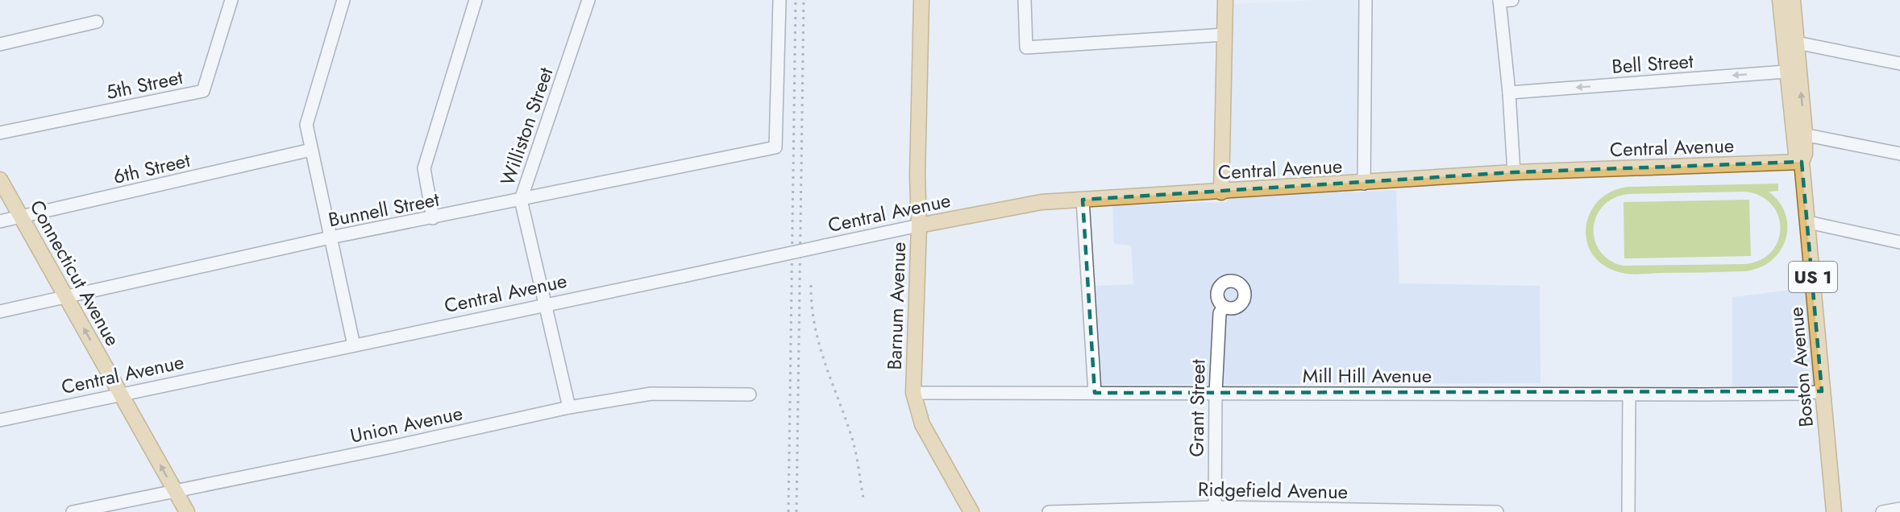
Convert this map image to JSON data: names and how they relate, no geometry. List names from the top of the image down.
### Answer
{
  "streets": {
    "main road": [
      "Central Avenue",
      "Connecticut Avenue",
      "US 1",
      "Barnum Avenue",
      "Boston Avenue"
    ],
    "street": [
      "Bell Street",
      "5th Street",
      "Williston Street",
      "6th Street",
      "Bunnell Street",
      "Mill Hill Avenue",
      "Grant Street",
      "Union Avenue",
      "Ridgefield Avenue"
    ]
  },
  "crossings": [
    ["Bell Street", "Boston Avenue"],
    ["Williston Street", "Central Avenue"],
    ["Williston Street", "Bunnell Street"],
    ["Williston Street", "Union Avenue"],
    ["Central Avenue", "Connecticut Avenue"],
    ["Central Avenue", "Barnum Avenue"],
    ["Central Avenue", "Boston Avenue"],
    ["6th Street", "Connecticut Avenue"],
    ["Bunnell Street", "Connecticut Avenue"],
    ["Connecticut Avenue", "Union Avenue"],
    ["Barnum Avenue", "Mill Hill Avenue"],
    ["Boston Avenue", "Mill Hill Avenue"],
    ["Mill Hill Avenue", "Grant Street"],
    ["Grant Street", "Ridgefield Avenue"]
  ],
  "one_way": ["Bell Street", "Connecticut Avenue"]
}
